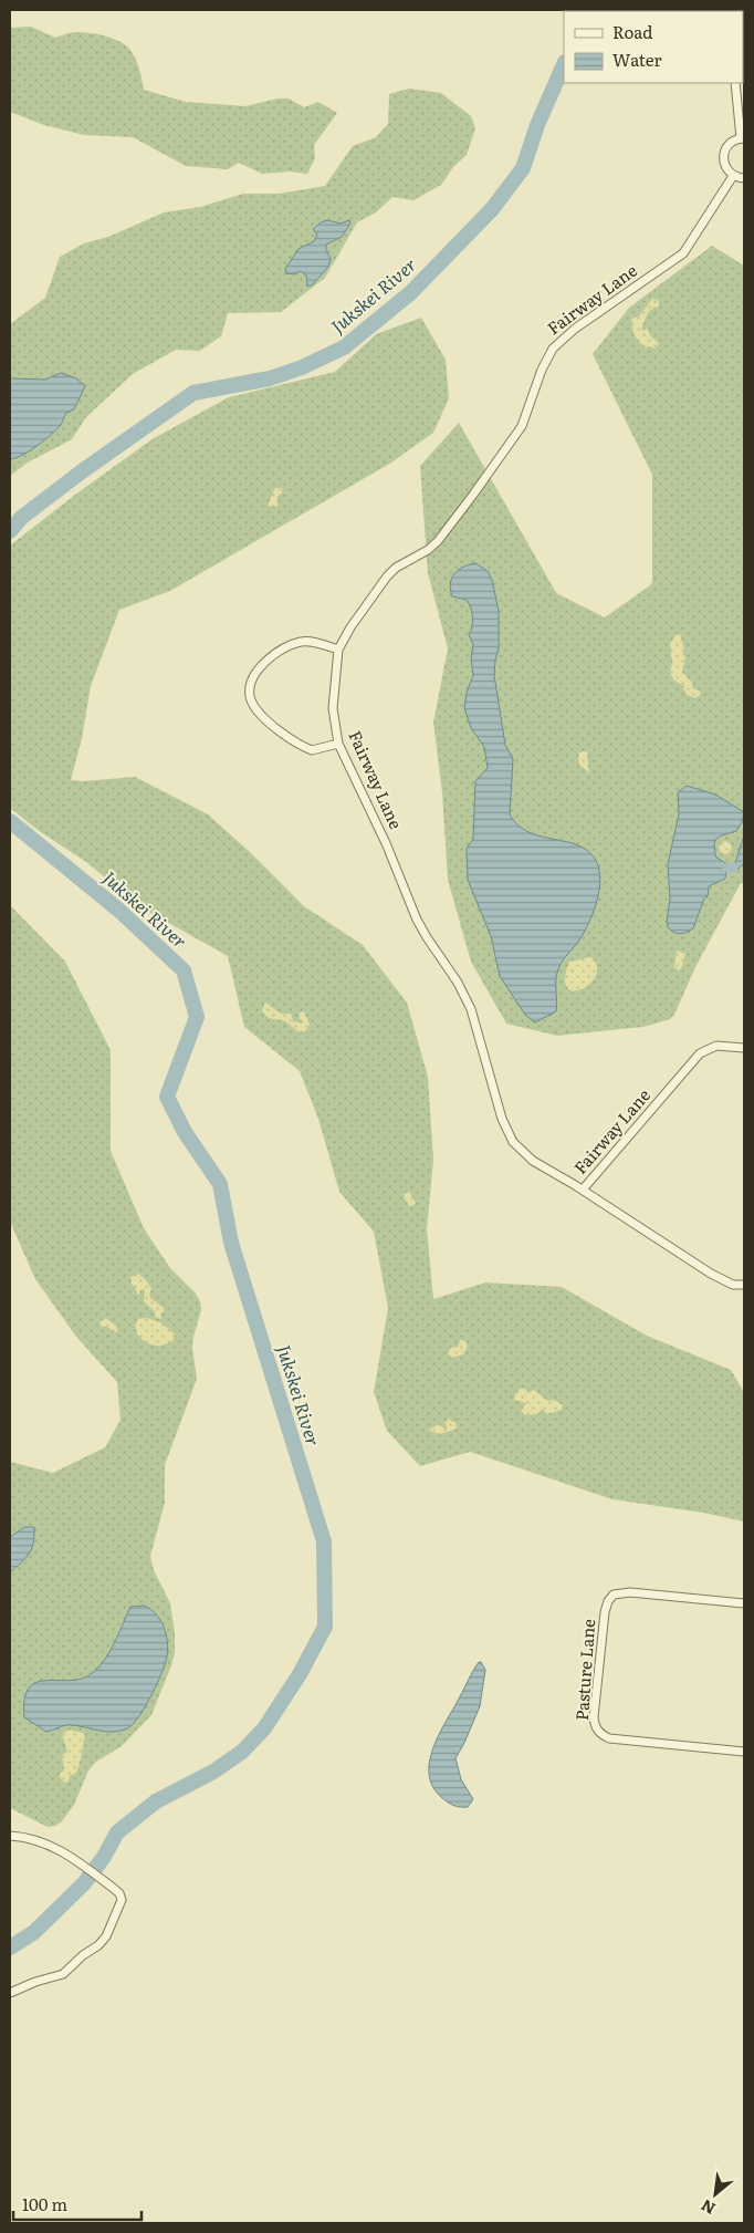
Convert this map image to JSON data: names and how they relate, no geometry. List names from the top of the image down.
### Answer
{
  "streets": {
    "street": ["Fairway Lane", "Pasture Lane"]
  },
  "water": ["Jukskei River"],
  "legend": ["Road", "Water"],
  "scale_bar": "100 m",
  "north": "bottom left"
}
